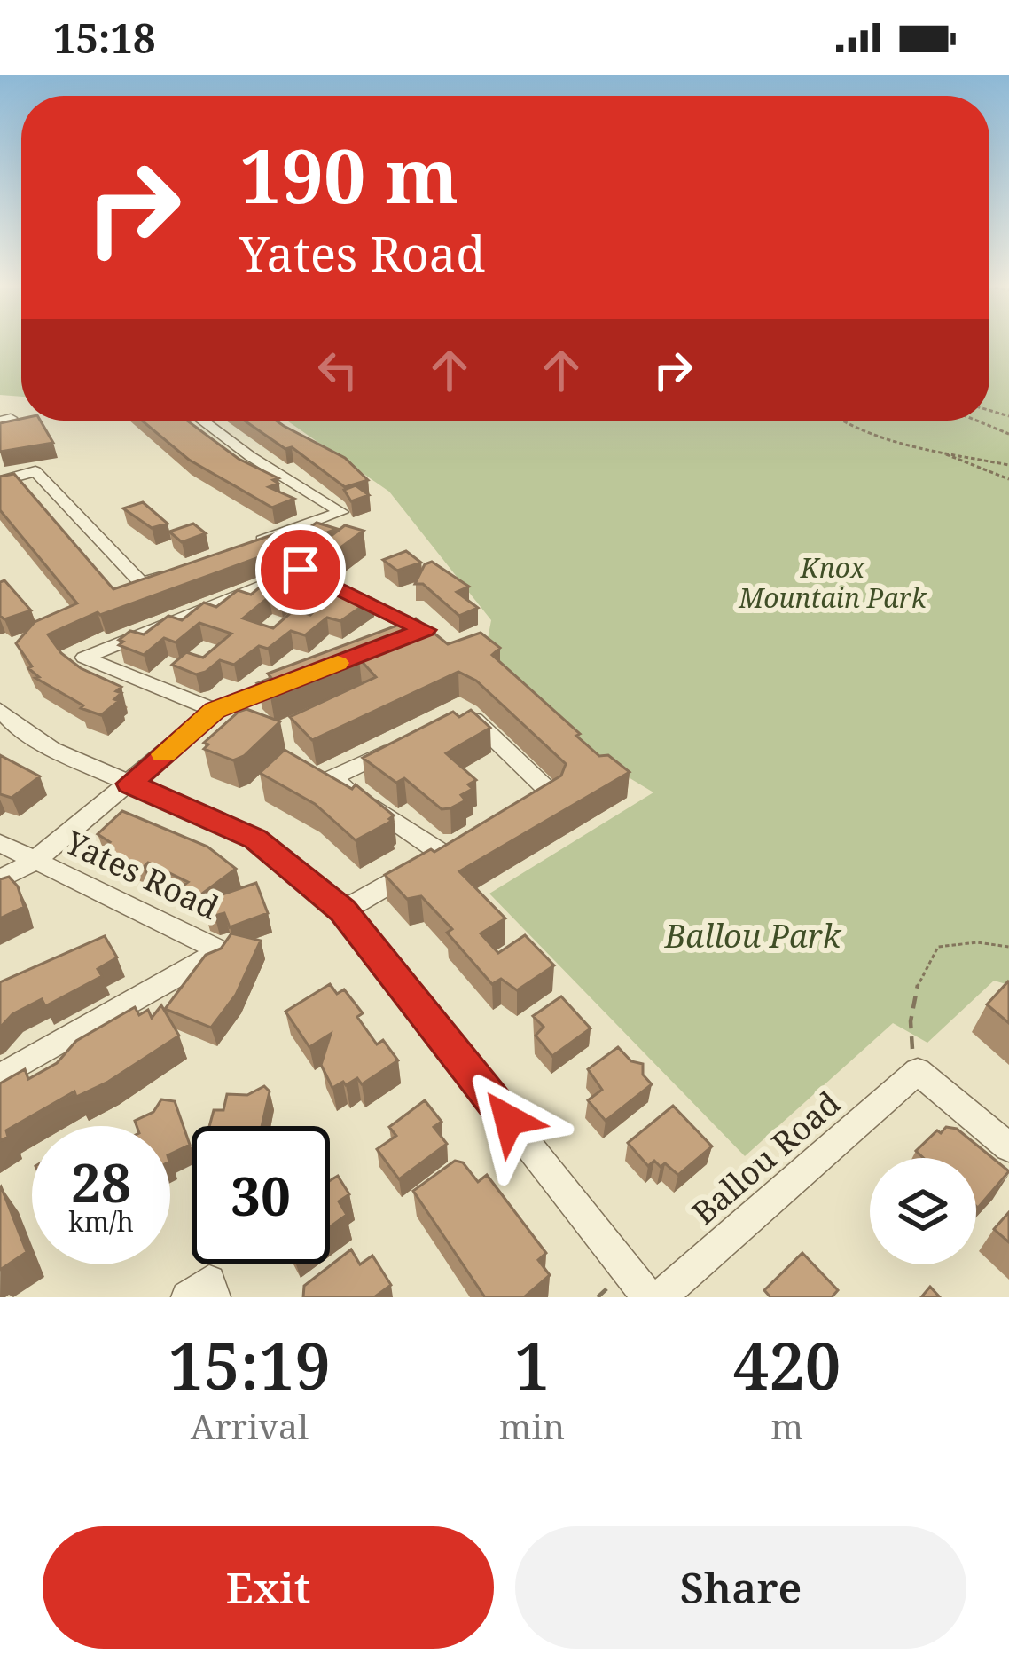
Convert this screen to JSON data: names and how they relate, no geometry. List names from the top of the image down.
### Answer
{
  "streets": {
    "street": ["Yates Road", "Ballou Road"]
  },
  "parks": ["Knox Mountain Park", "Ballou Park"],
  "page": {
    "status": "15:18",
    "turn": ["190 m", "Yates Road"],
    "speed": "28 km/h",
    "limit": "30",
    "eta": [
      "15:19",
      "Arrival",
      "1",
      "min",
      "420",
      "m"
    ],
    "buttons": ["Exit", "Share"]
  }
}
